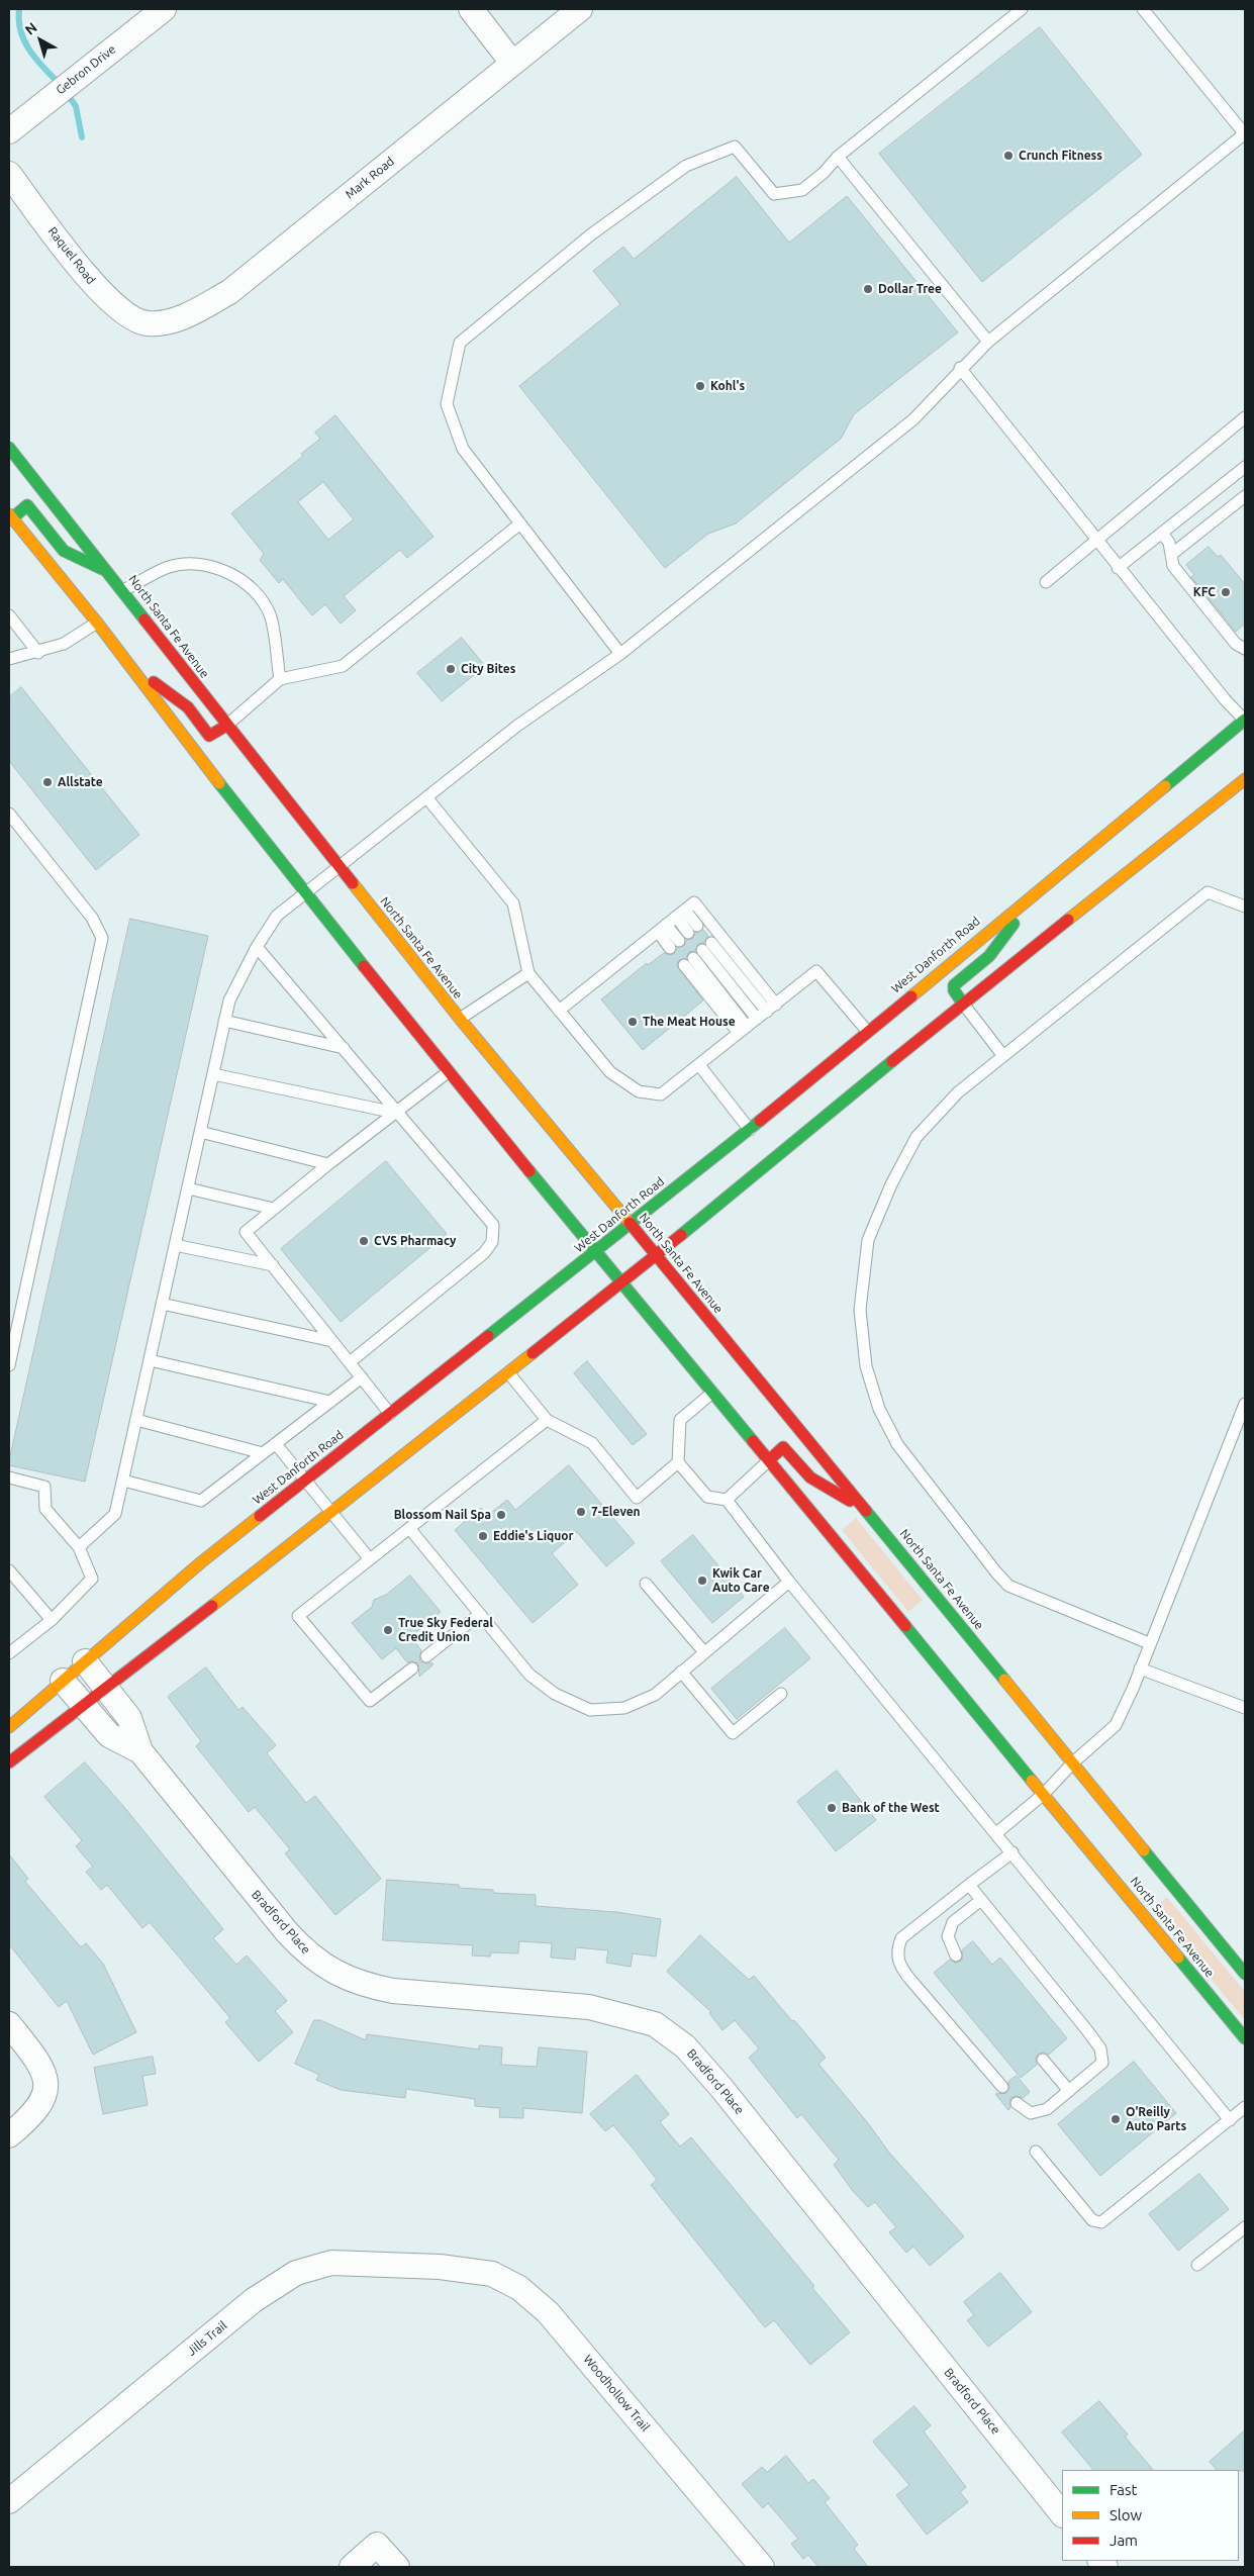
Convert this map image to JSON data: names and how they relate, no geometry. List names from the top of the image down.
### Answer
{
  "streets": {
    "main road": ["North Santa Fe Avenue", "West Danforth Road"],
    "street": [
      "Gebron Drive",
      "Mark Road",
      "Raquel Road",
      "Bradford Place",
      "Jills Trail",
      "Woodhollow Trail"
    ]
  },
  "crossings": [
    ["Mark Road", "Raquel Road"],
    ["North Santa Fe Avenue", "West Danforth Road"],
    ["West Danforth Road", "Bradford Place"],
    ["Jills Trail", "Woodhollow Trail"]
  ],
  "places": [
    "Crunch Fitness",
    "Dollar Tree",
    "Kohl's",
    "KFC",
    "City Bites",
    "Allstate",
    "The Meat House",
    "CVS Pharmacy",
    "7-Eleven",
    "Blossom Nail Spa",
    "Eddie's Liquor",
    "Kwik Car Auto Care",
    "True Sky Federal Credit Union",
    "Bank of the West",
    "O'Reilly Auto Parts"
  ],
  "legend": ["Fast", "Slow", "Jam"],
  "north": "top left"
}
